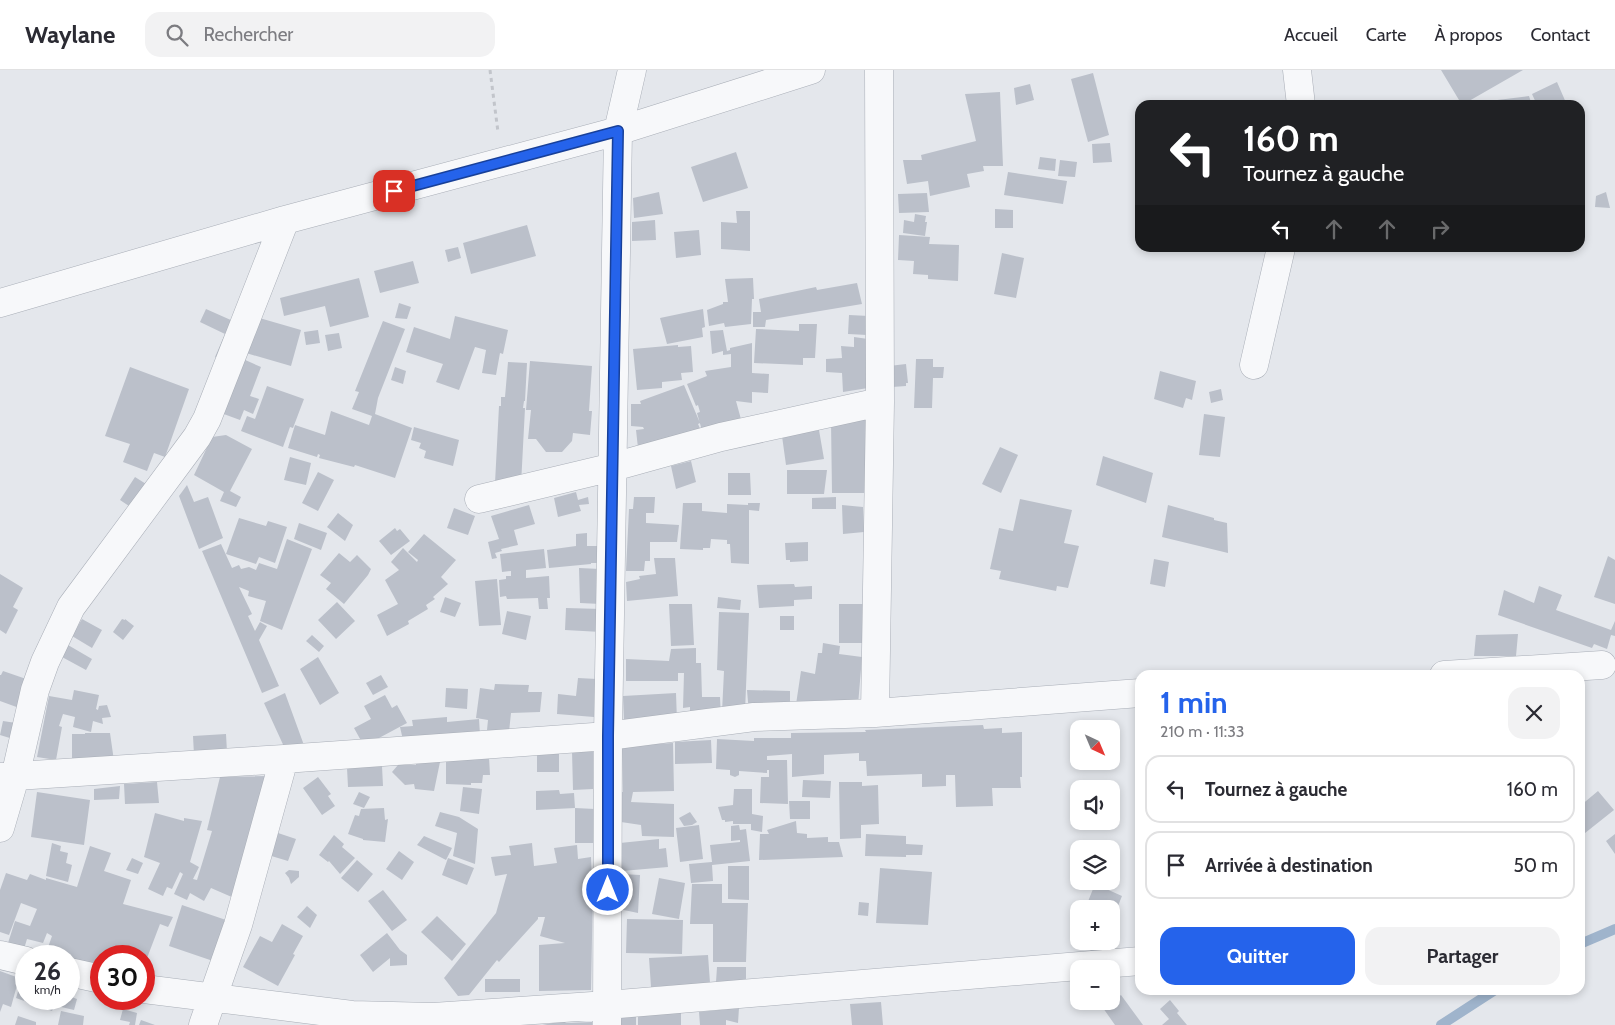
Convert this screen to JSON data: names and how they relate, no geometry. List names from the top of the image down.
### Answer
{
  "north": "bottom right",
  "page": {
    "header": "Waylane",
    "search": "Rechercher",
    "nav": [
      "Accueil",
      "Carte",
      "À propos",
      "Contact"
    ],
    "turn": ["160 m", "Tournez à gauche"],
    "heading": ["1 min", "210 m · 11:33"],
    "map_buttons": ["+", "−"],
    "list": [
      {
        "name": "Tournez à gauche",
        "value": "160 m"
      },
      {
        "name": "Arrivée à destination",
        "value": "50 m"
      }
    ],
    "buttons": ["Quitter", "Partager"],
    "speed": "26 km/h",
    "limit": "30"
  }
}
